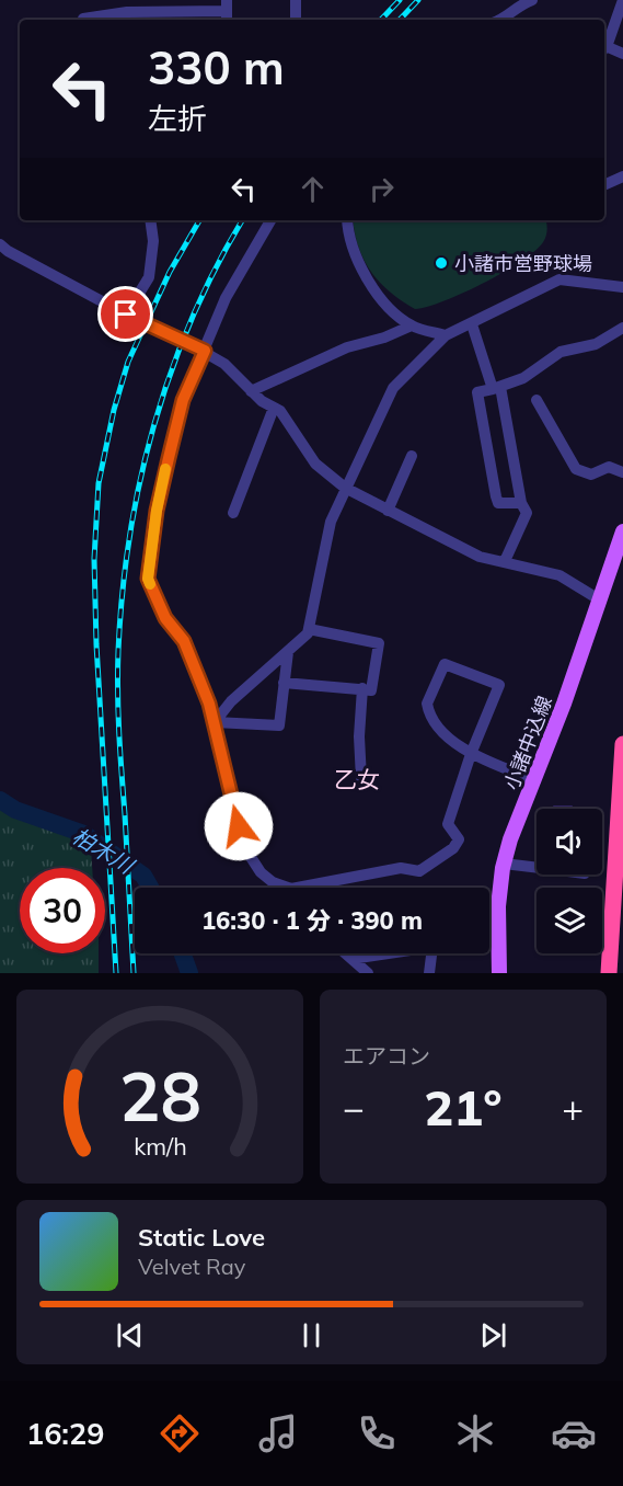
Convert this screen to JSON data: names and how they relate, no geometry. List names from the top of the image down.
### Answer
{
  "streets": {
    "main road": ["小諸中込線"]
  },
  "districts": ["乙女"],
  "water": ["柏木川"],
  "places": ["小諸市営野球場"],
  "page": {
    "turn": ["330 m", "左折"],
    "limit": "30",
    "trip": "16:30 · 1 分 · 390 m",
    "tile": "エアコン",
    "heat": ["−", "21°", "+"],
    "song": ["Static Love", "Velvet Ray"],
    "tabs": "16:29",
    "gauge": ["28", "km/h"]
  }
}
